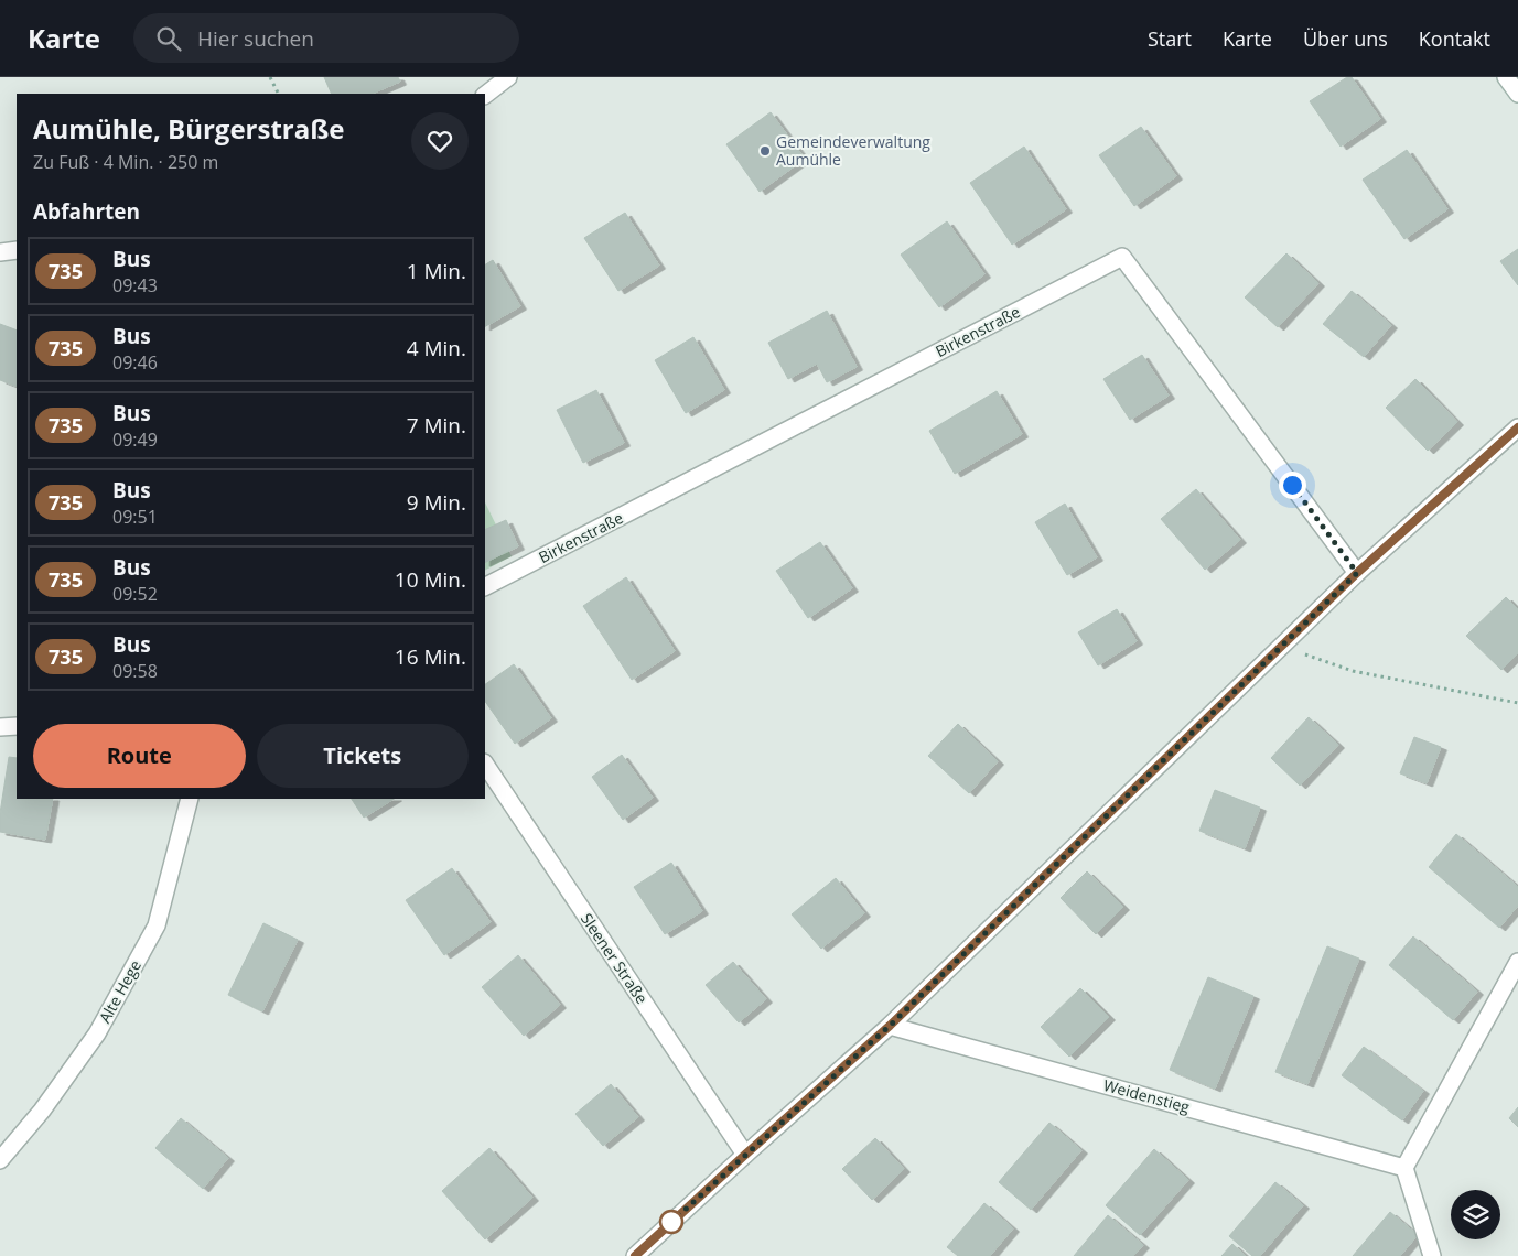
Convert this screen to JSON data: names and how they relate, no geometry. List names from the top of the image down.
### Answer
{
  "streets": {
    "street": [
      "Birkenstraße",
      "Sleener Straße",
      "Alte Hege",
      "Weidenstieg"
    ]
  },
  "places": ["Gemeindeverwaltung Aumühle"],
  "lines": ["bus line 735"],
  "page": {
    "header": "Karte",
    "search": "Hier suchen",
    "nav": [
      "Start",
      "Karte",
      "Über uns",
      "Kontakt"
    ],
    "heading": [
      ["Aumühle, Bürgerstraße", "Zu Fuß · 4 Min. · 250 m"],
      "Abfahrten"
    ],
    "list": [
      {
        "mark": "735",
        "name": "Bus",
        "note": "09:43",
        "value": "1 Min."
      },
      {
        "mark": "735",
        "name": "Bus",
        "note": "09:46",
        "value": "4 Min."
      },
      {
        "mark": "735",
        "name": "Bus",
        "note": "09:49",
        "value": "7 Min."
      },
      {
        "mark": "735",
        "name": "Bus",
        "note": "09:51",
        "value": "9 Min."
      },
      {
        "mark": "735",
        "name": "Bus",
        "note": "09:52",
        "value": "10 Min."
      },
      {
        "mark": "735",
        "name": "Bus",
        "note": "09:58",
        "value": "16 Min."
      }
    ],
    "buttons": ["Route", "Tickets"]
  }
}
